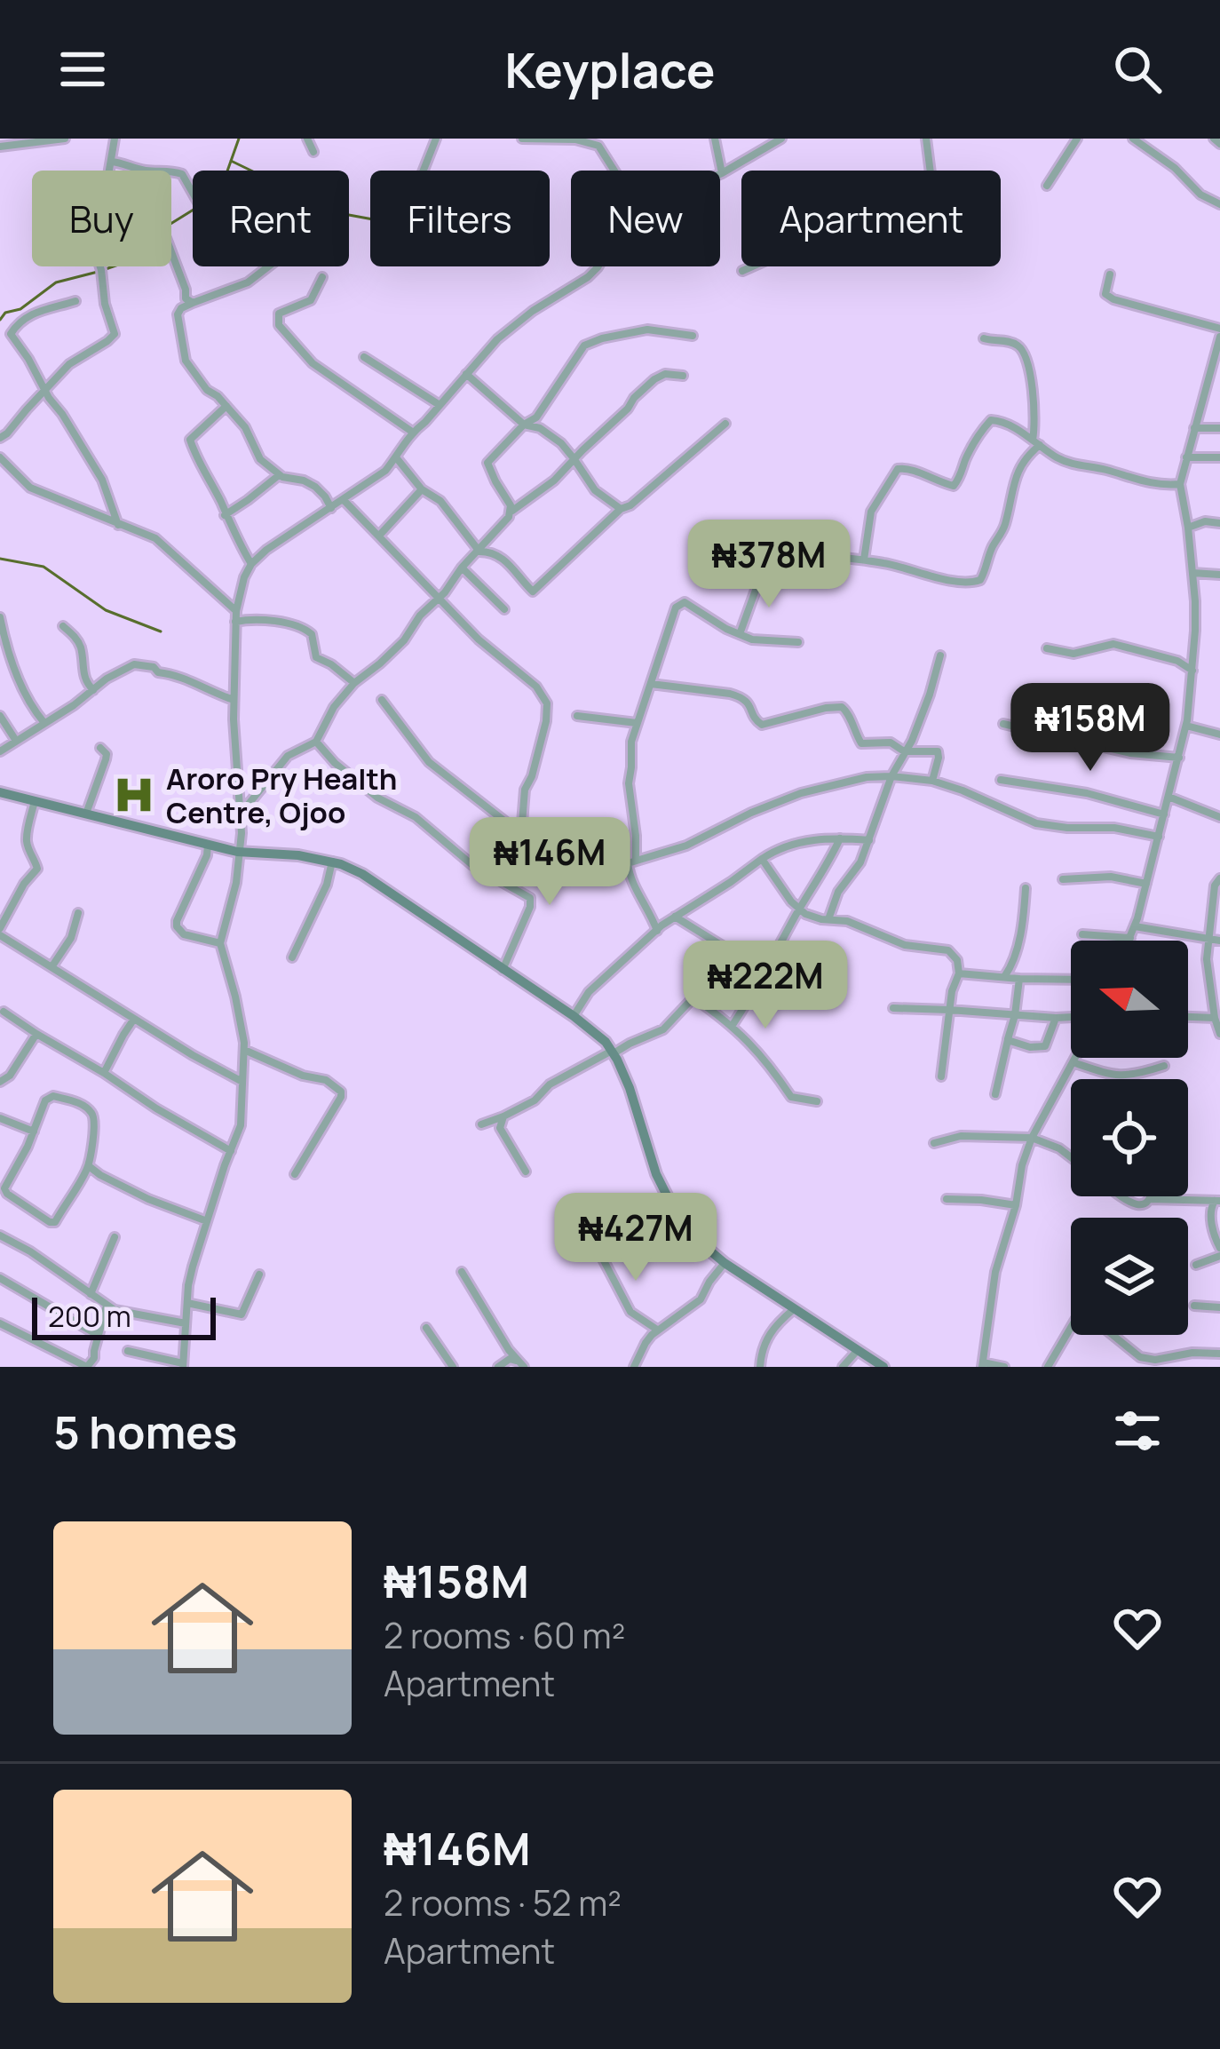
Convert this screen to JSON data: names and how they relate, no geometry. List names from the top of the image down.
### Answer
{
  "places": {
    "hospital": ["Aroro Pry Health Centre, Ojoo"]
  },
  "scale_bar": "200 m",
  "north": "left",
  "page": {
    "header": "Keyplace",
    "chip": [
      "Buy",
      "Rent",
      "Filters",
      "New",
      "Apartment"
    ],
    "price": [
      "₦378M",
      "₦158M",
      "₦146M",
      "₦222M",
      "₦427M"
    ],
    "scale": "200 m",
    "heading": "5 homes",
    "list": [
      {
        "name": "₦158M",
        "note": "2 rooms · 60 m² · Apartment"
      },
      {
        "name": "₦146M",
        "note": "2 rooms · 52 m² · Apartment"
      }
    ]
  }
}
